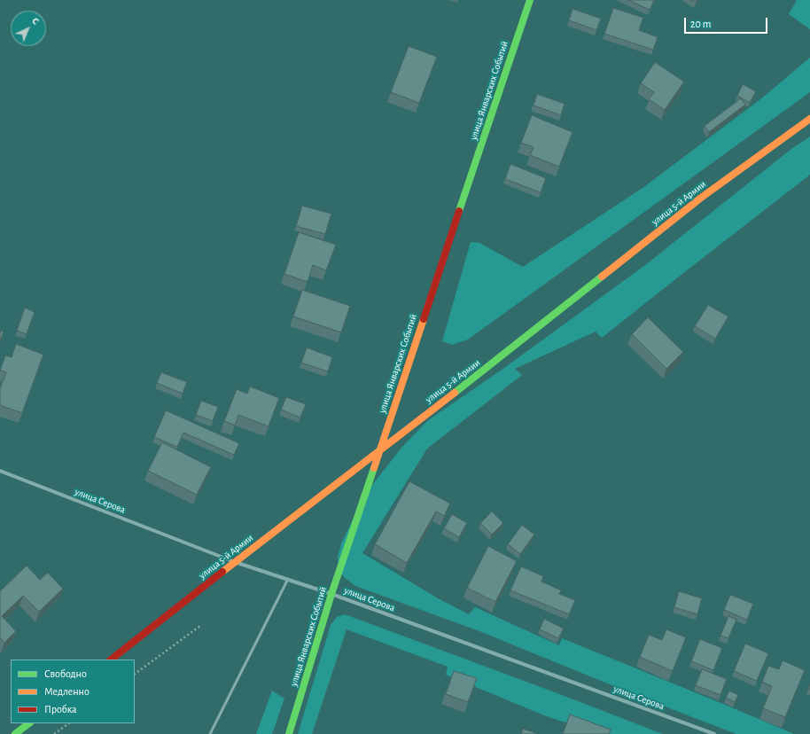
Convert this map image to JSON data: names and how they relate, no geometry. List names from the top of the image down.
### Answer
{
  "streets": {
    "street": ["улица Январских Событий", "улица 5-й Армии", "улица Серова"]
  },
  "crossings": [
    ["улица Январских Событий", "улица 5-й Армии"],
    ["улица Январских Событий", "улица Серова"],
    ["улица 5-й Армии", "улица Серова"]
  ],
  "legend": ["Свободно", "Медленно", "Пробка"],
  "scale_bar": "20 m",
  "north": "top right"
}
